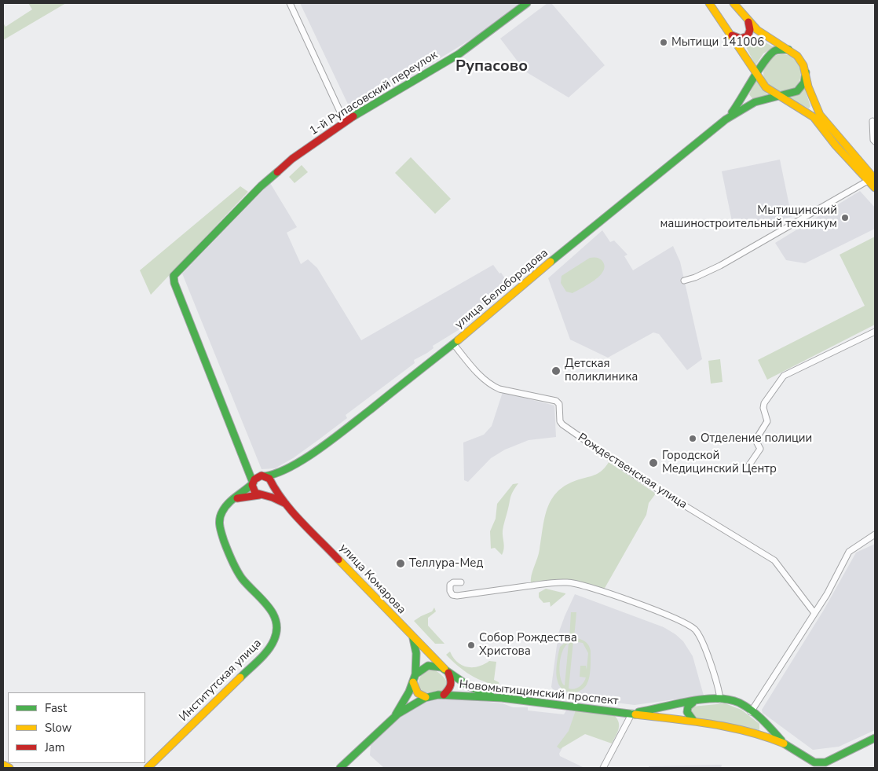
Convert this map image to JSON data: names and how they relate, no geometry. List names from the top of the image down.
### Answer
{
  "streets": {
    "street": [
      "1-й Рупасовский переулок",
      "улица Белобородова",
      "Рождественская улица",
      "улица Комарова",
      "Институтская улица",
      "Новомытищинский проспект"
    ]
  },
  "crossings": [
    ["улица Белобородова", "Рождественская улица"],
    ["улица Белобородова", "улица Комарова"],
    ["улица Белобородова", "Институтская улица"],
    ["улица Комарова", "Институтская улица"],
    ["улица Комарова", "Новомытищинский проспект"]
  ],
  "districts": ["Рупасово"],
  "places": [
    "Мытищи 141006",
    "Мытищинский машиностроительный техникум",
    "Детская поликлиника",
    "Отделение полиции",
    "Городской Медицинский Центр",
    "Теллура-Мед",
    "Собор Рождества Христова"
  ],
  "legend": ["Fast", "Slow", "Jam"]
}
